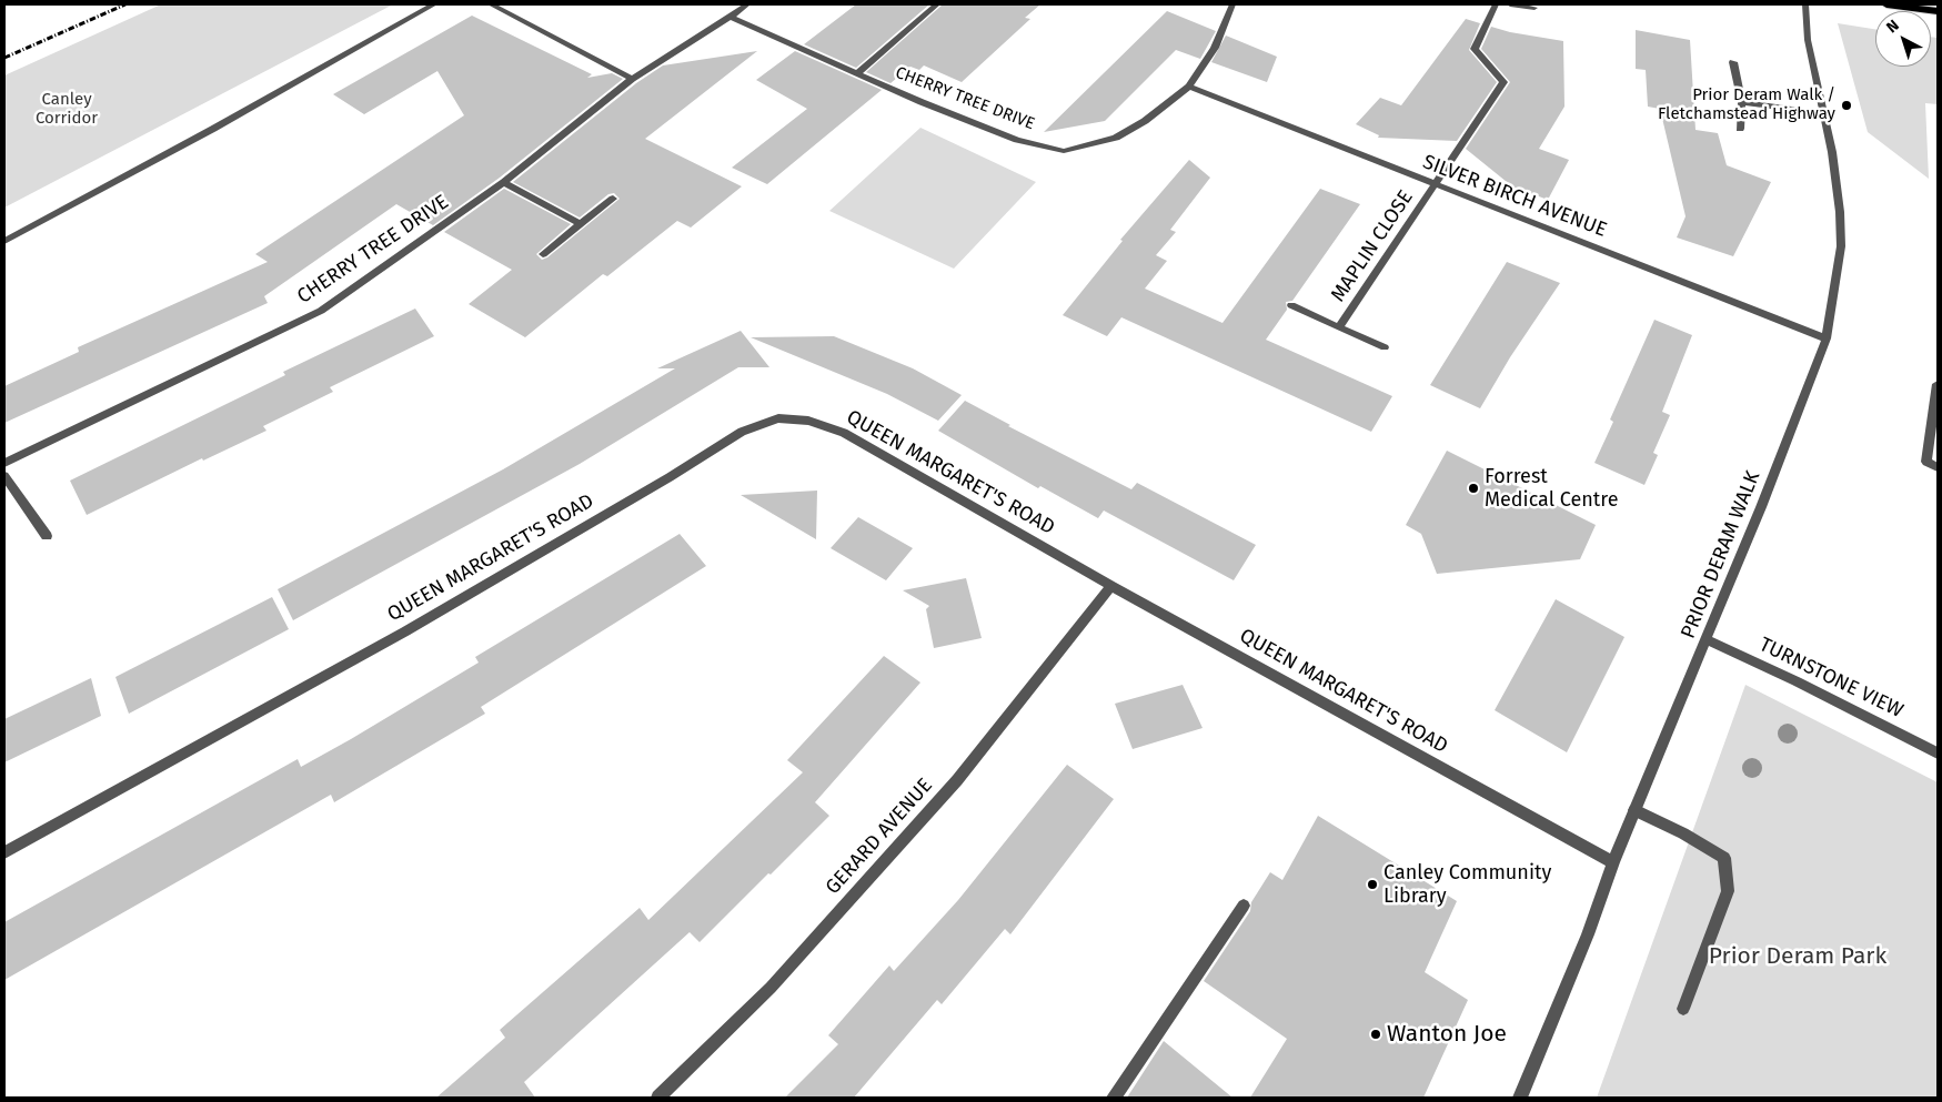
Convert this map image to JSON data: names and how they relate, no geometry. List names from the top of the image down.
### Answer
{
  "streets": {
    "street": [
      "CHERRY TREE DRIVE",
      "SILVER BIRCH AVENUE",
      "MAPLIN CLOSE",
      "QUEEN MARGARET'S ROAD",
      "PRIOR DERAM WALK",
      "TURNSTONE VIEW",
      "GERARD AVENUE"
    ]
  },
  "crossings": [
    ["CHERRY TREE DRIVE", "SILVER BIRCH AVENUE"],
    ["SILVER BIRCH AVENUE", "MAPLIN CLOSE"],
    ["SILVER BIRCH AVENUE", "PRIOR DERAM WALK"],
    ["QUEEN MARGARET'S ROAD", "PRIOR DERAM WALK"],
    ["QUEEN MARGARET'S ROAD", "GERARD AVENUE"],
    ["PRIOR DERAM WALK", "TURNSTONE VIEW"]
  ],
  "parks": ["Canley Corridor", "Prior Deram Park"],
  "places": [
    "Prior Deram Walk / Fletchamstead Highway",
    "Forrest Medical Centre",
    "Canley Community Library",
    "Wanton Joe"
  ],
  "north": "top left"
}
